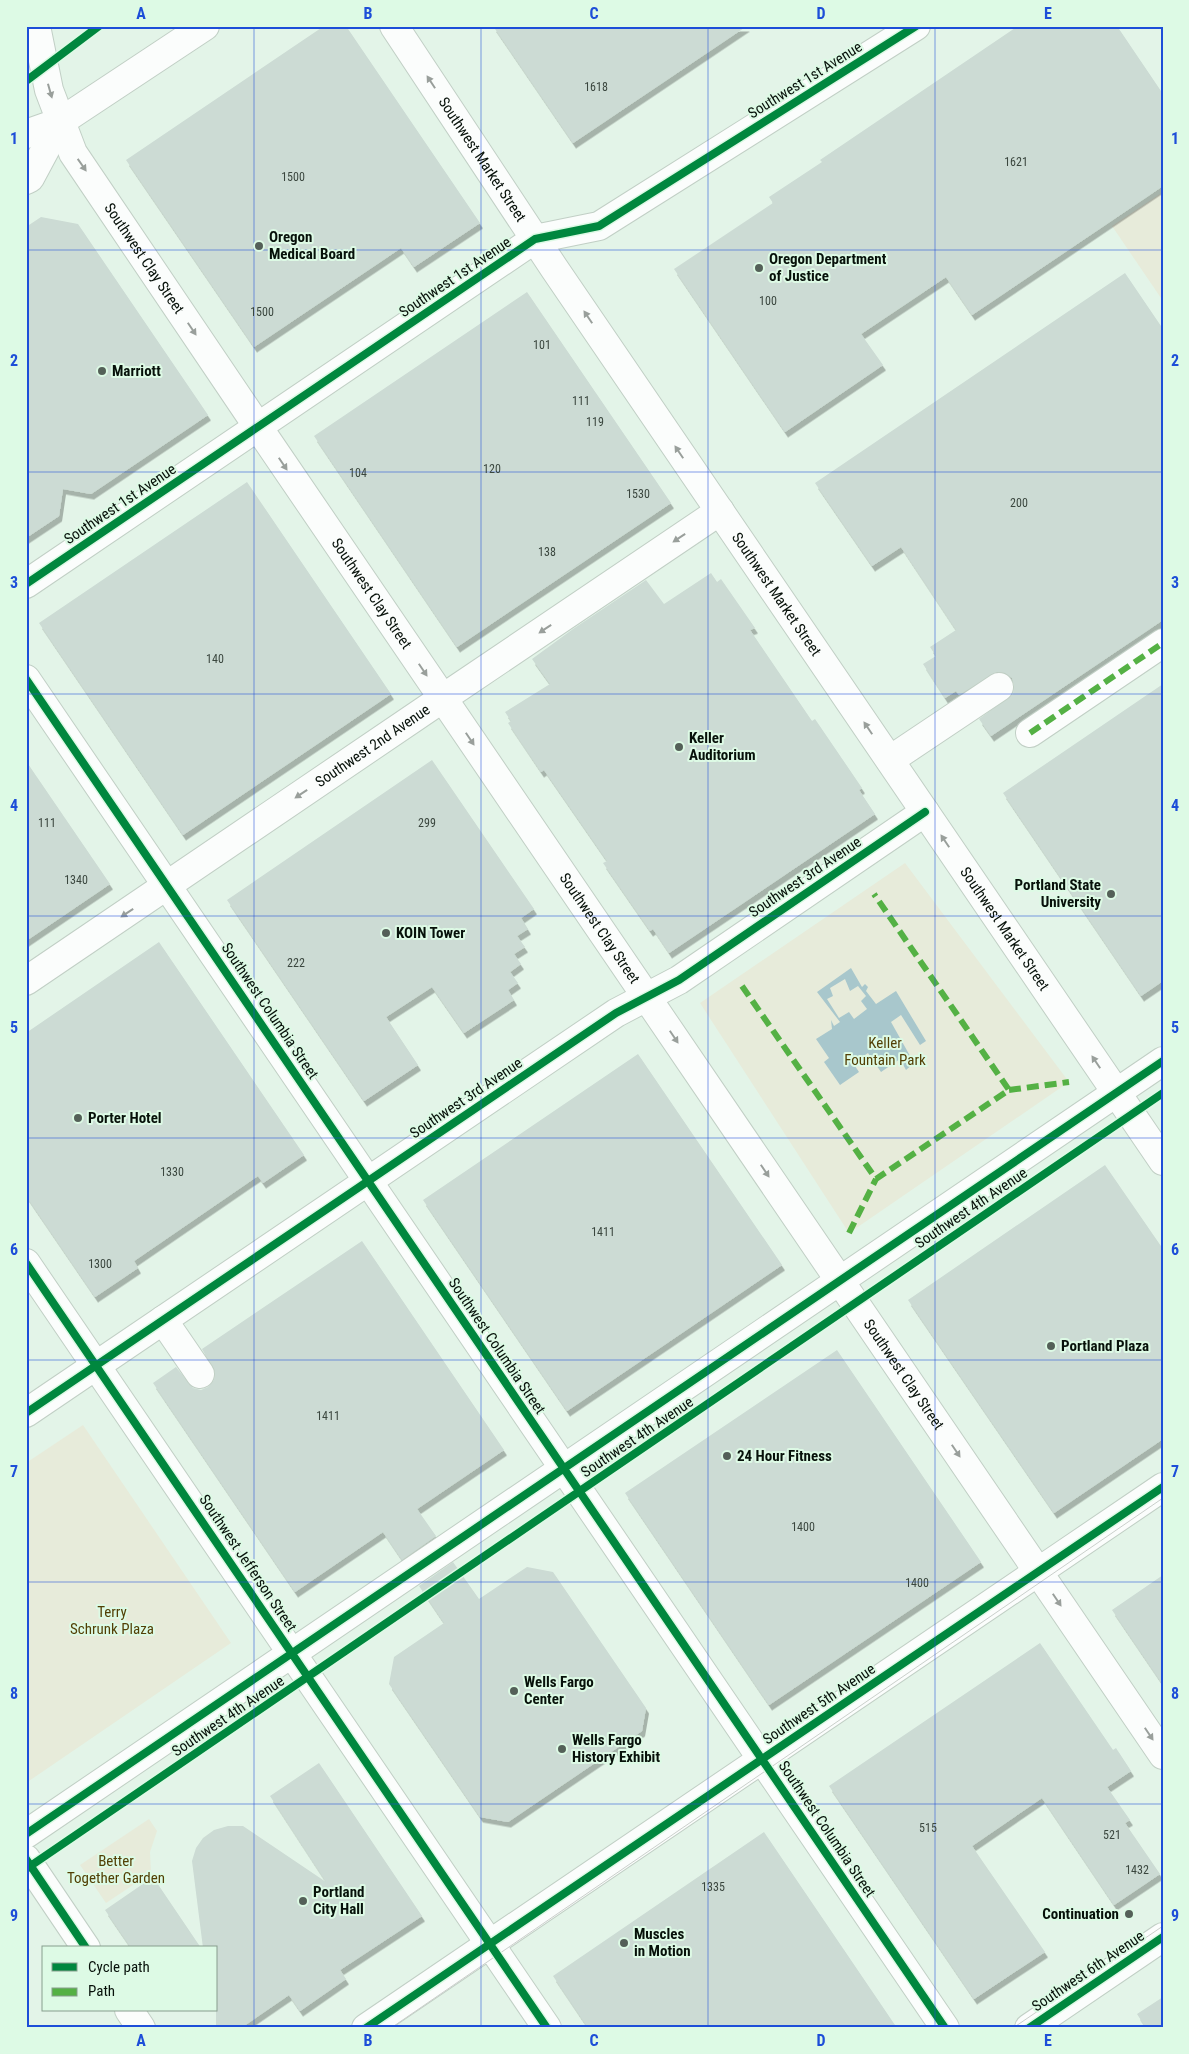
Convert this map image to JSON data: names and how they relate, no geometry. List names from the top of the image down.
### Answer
{
  "streets": {
    "main road": [
      "Southwest 1st Avenue",
      "Southwest Market Street",
      "Southwest Clay Street",
      "Southwest 2nd Avenue",
      "Southwest 3rd Avenue",
      "Southwest Columbia Street",
      "Southwest 4th Avenue",
      "Southwest Jefferson Street",
      "Southwest 5th Avenue",
      "Southwest 6th Avenue"
    ]
  },
  "crossings": [
    ["Southwest 1st Avenue", "Southwest Market Street"],
    ["Southwest 1st Avenue", "Southwest Clay Street"],
    ["Southwest Market Street", "Southwest 2nd Avenue"],
    ["Southwest Market Street", "Southwest 3rd Avenue"],
    ["Southwest Market Street", "Southwest 4th Avenue"],
    ["Southwest Clay Street", "Southwest 2nd Avenue"],
    ["Southwest Clay Street", "Southwest 3rd Avenue"],
    ["Southwest Clay Street", "Southwest 4th Avenue"],
    ["Southwest Clay Street", "Southwest 5th Avenue"],
    ["Southwest 2nd Avenue", "Southwest Columbia Street"],
    ["Southwest 3rd Avenue", "Southwest Columbia Street"],
    ["Southwest 3rd Avenue", "Southwest Jefferson Street"],
    ["Southwest Columbia Street", "Southwest 4th Avenue"],
    ["Southwest Columbia Street", "Southwest 5th Avenue"],
    ["Southwest 4th Avenue", "Southwest Jefferson Street"],
    ["Southwest Jefferson Street", "Southwest 5th Avenue"]
  ],
  "one_way": ["Southwest Market Street", "Southwest Clay Street", "Southwest 2nd Avenue"],
  "parks": ["Keller Fountain Park", "Terry Schrunk Plaza", "Better Together Garden"],
  "places": [
    "Oregon Medical Board",
    "Oregon Department of Justice",
    "Marriott",
    "Keller Auditorium",
    "Portland State University",
    "KOIN Tower",
    "Porter Hotel",
    "Portland Plaza",
    "24 Hour Fitness",
    "Wells Fargo Center",
    "Wells Fargo History Exhibit",
    "Portland City Hall",
    "Continuation",
    "Muscles in Motion"
  ],
  "house_numbers": [
    "1618",
    "1621",
    "1500",
    "100",
    "1500",
    "101",
    "111",
    "119",
    "120",
    "104",
    "1530",
    "200",
    "138",
    "140",
    "111",
    "299",
    "1340",
    "222",
    "1330",
    "1411",
    "1300",
    "1411",
    "1400",
    "1400",
    "515",
    "521",
    "1432",
    "1335"
  ],
  "legend": ["Cycle path", "Path"],
  "grid": {
    "columns": [
      "A",
      "B",
      "C",
      "D",
      "E"
    ],
    "rows": [
      "1",
      "2",
      "3",
      "4",
      "5",
      "6",
      "7",
      "8",
      "9"
    ]
  }
}
